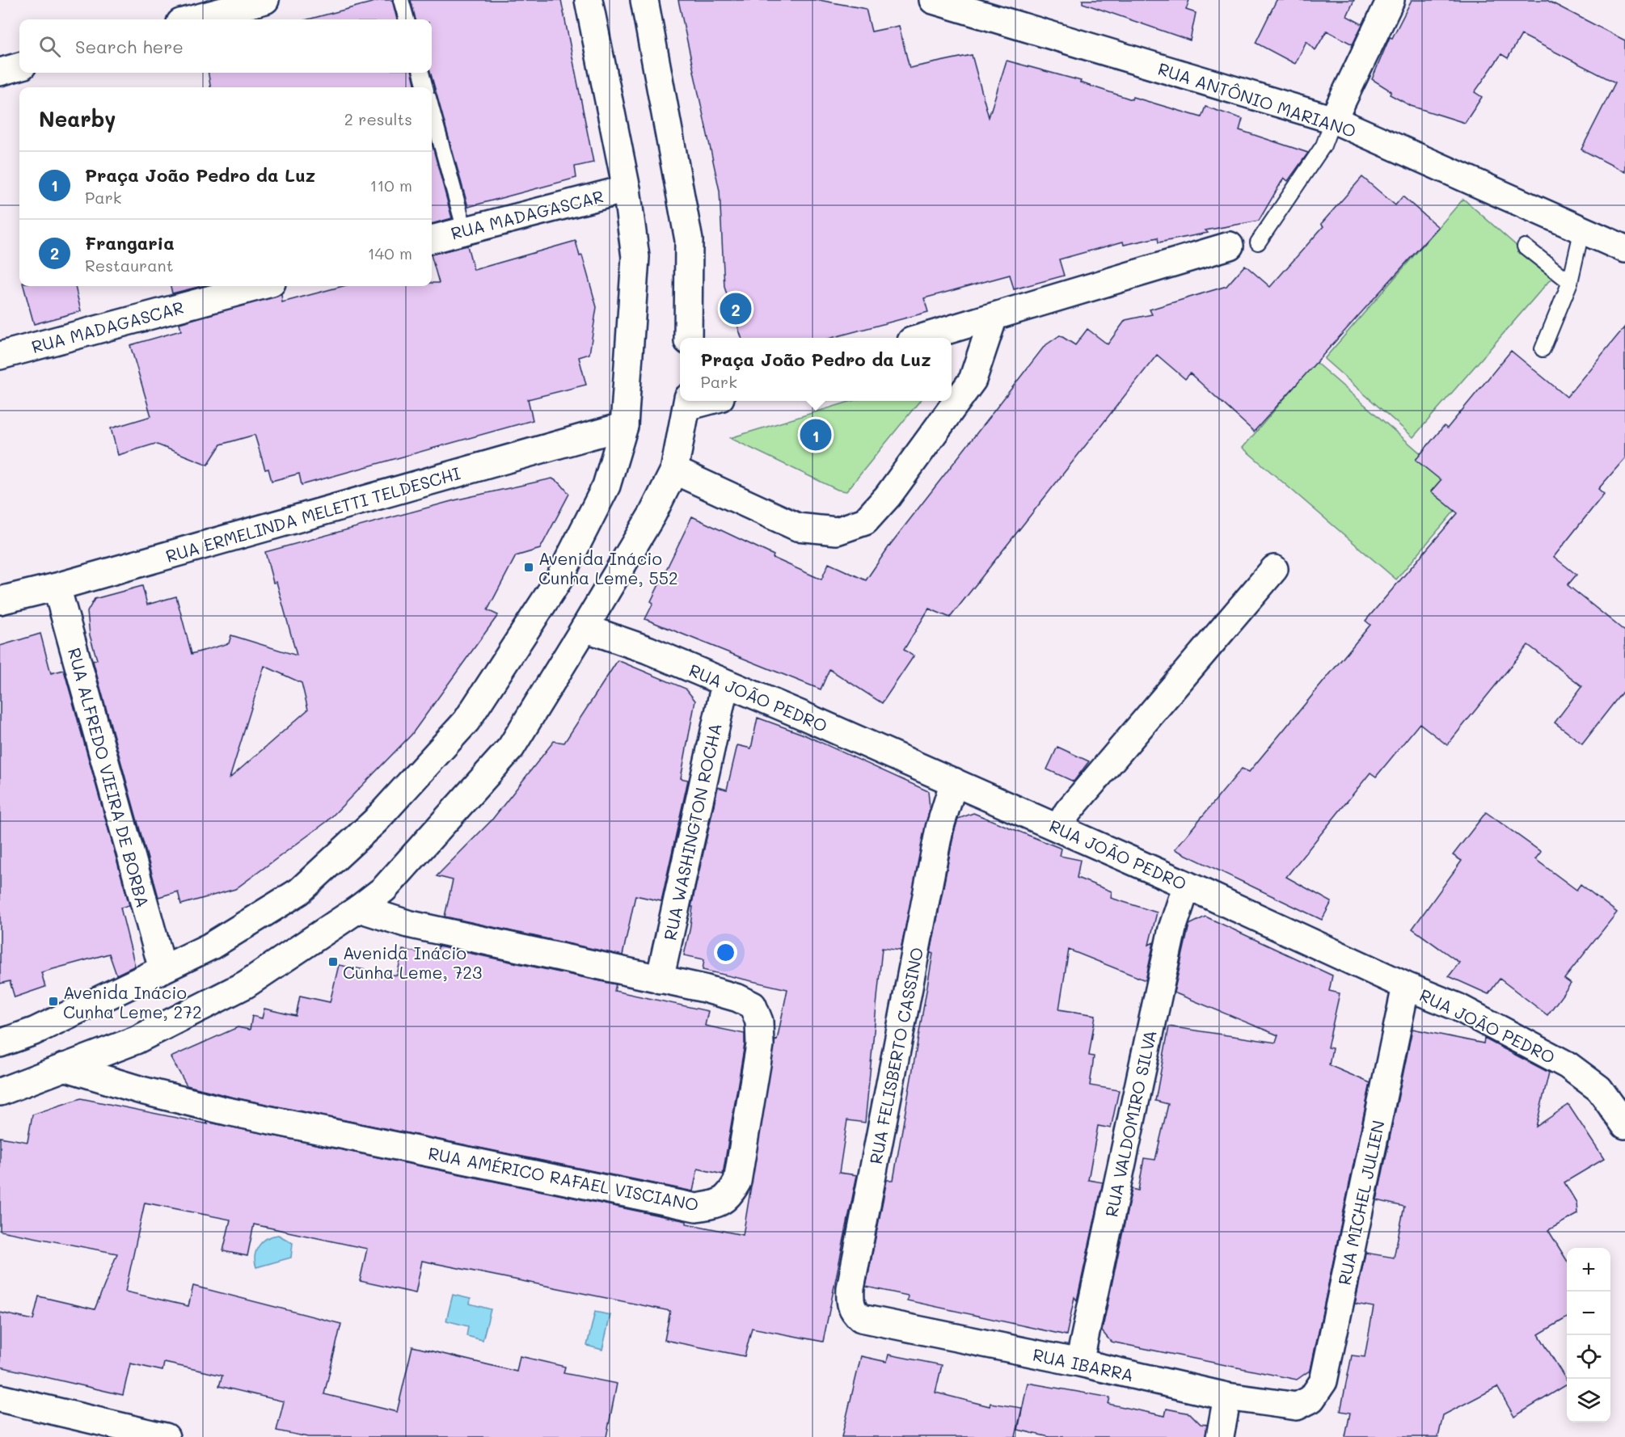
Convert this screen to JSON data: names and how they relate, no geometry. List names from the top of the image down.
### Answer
{
  "streets": {
    "street": [
      "RUA ANTÔNIO MARIANO",
      "RUA MADAGASCAR",
      "RUA ERMELINDA MELETTI TELDESCHI",
      "RUA JOÃO PEDRO",
      "RUA ALFREDO VIEIRA DE BORBA",
      "RUA WASHINGTON ROCHA",
      "RUA FELISBERTO CASSINO",
      "RUA VALDOMIRO SILVA",
      "RUA AMÉRICO RAFAEL VISCIANO",
      "RUA MICHEL JULIEN",
      "RUA IBARRA"
    ]
  },
  "crossings": [
    ["RUA ERMELINDA MELETTI TELDESCHI", "RUA ALFREDO VIEIRA DE BORBA"],
    ["RUA JOÃO PEDRO", "RUA WASHINGTON ROCHA"],
    ["RUA JOÃO PEDRO", "RUA FELISBERTO CASSINO"],
    ["RUA JOÃO PEDRO", "RUA VALDOMIRO SILVA"],
    ["RUA JOÃO PEDRO", "RUA MICHEL JULIEN"],
    ["RUA WASHINGTON ROCHA", "RUA AMÉRICO RAFAEL VISCIANO"],
    ["RUA FELISBERTO CASSINO", "RUA IBARRA"],
    ["RUA VALDOMIRO SILVA", "RUA IBARRA"],
    ["RUA MICHEL JULIEN", "RUA IBARRA"]
  ],
  "places": {
    "transit": ["Avenida Inácio Cunha Leme, 552", "Avenida Inácio Cunha Leme, 723", "Avenida Inácio Cunha Leme, 272"]
  },
  "page": {
    "search": "Search here",
    "heading": ["Nearby", "2 results"],
    "list": [
      {
        "mark": "1",
        "name": "Praça João Pedro da Luz",
        "note": "Park",
        "value": "110 m"
      },
      {
        "mark": "2",
        "name": "Frangaria",
        "note": "Restaurant",
        "value": "140 m"
      }
    ],
    "pins": ["2", "1"],
    "popup": ["Praça João Pedro da Luz", "Park"],
    "map_buttons": ["+", "−"]
  }
}
